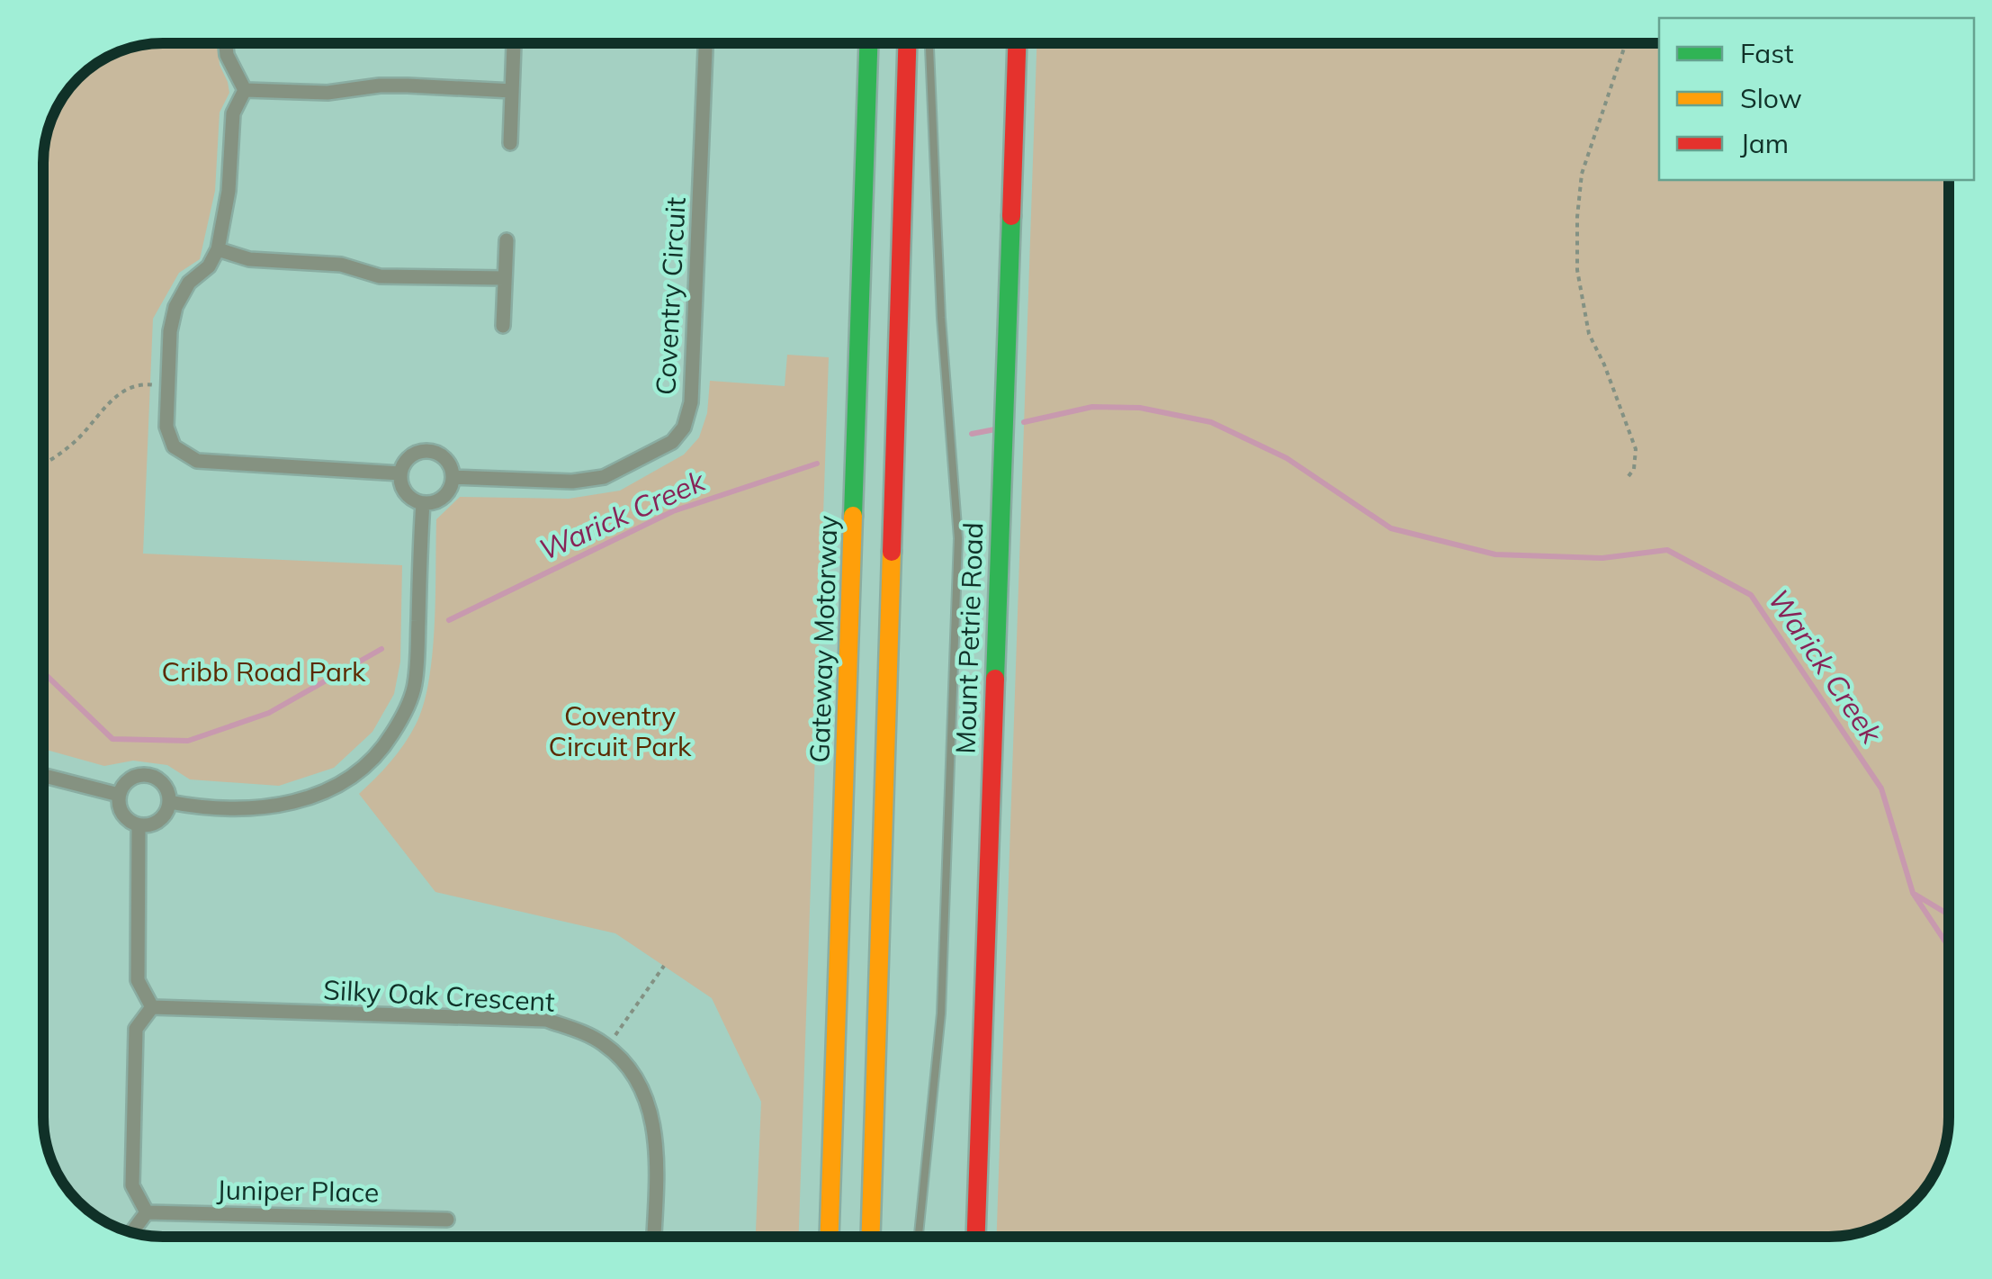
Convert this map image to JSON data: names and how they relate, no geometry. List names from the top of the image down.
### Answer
{
  "streets": {
    "main road": ["Mount Petrie Road", "Gateway Motorway"],
    "street": ["Coventry Circuit", "Silky Oak Crescent", "Juniper Place"]
  },
  "water": ["Warick Creek"],
  "parks": ["Cribb Road Park", "Coventry Circuit Park"],
  "legend": ["Fast", "Slow", "Jam"]
}
